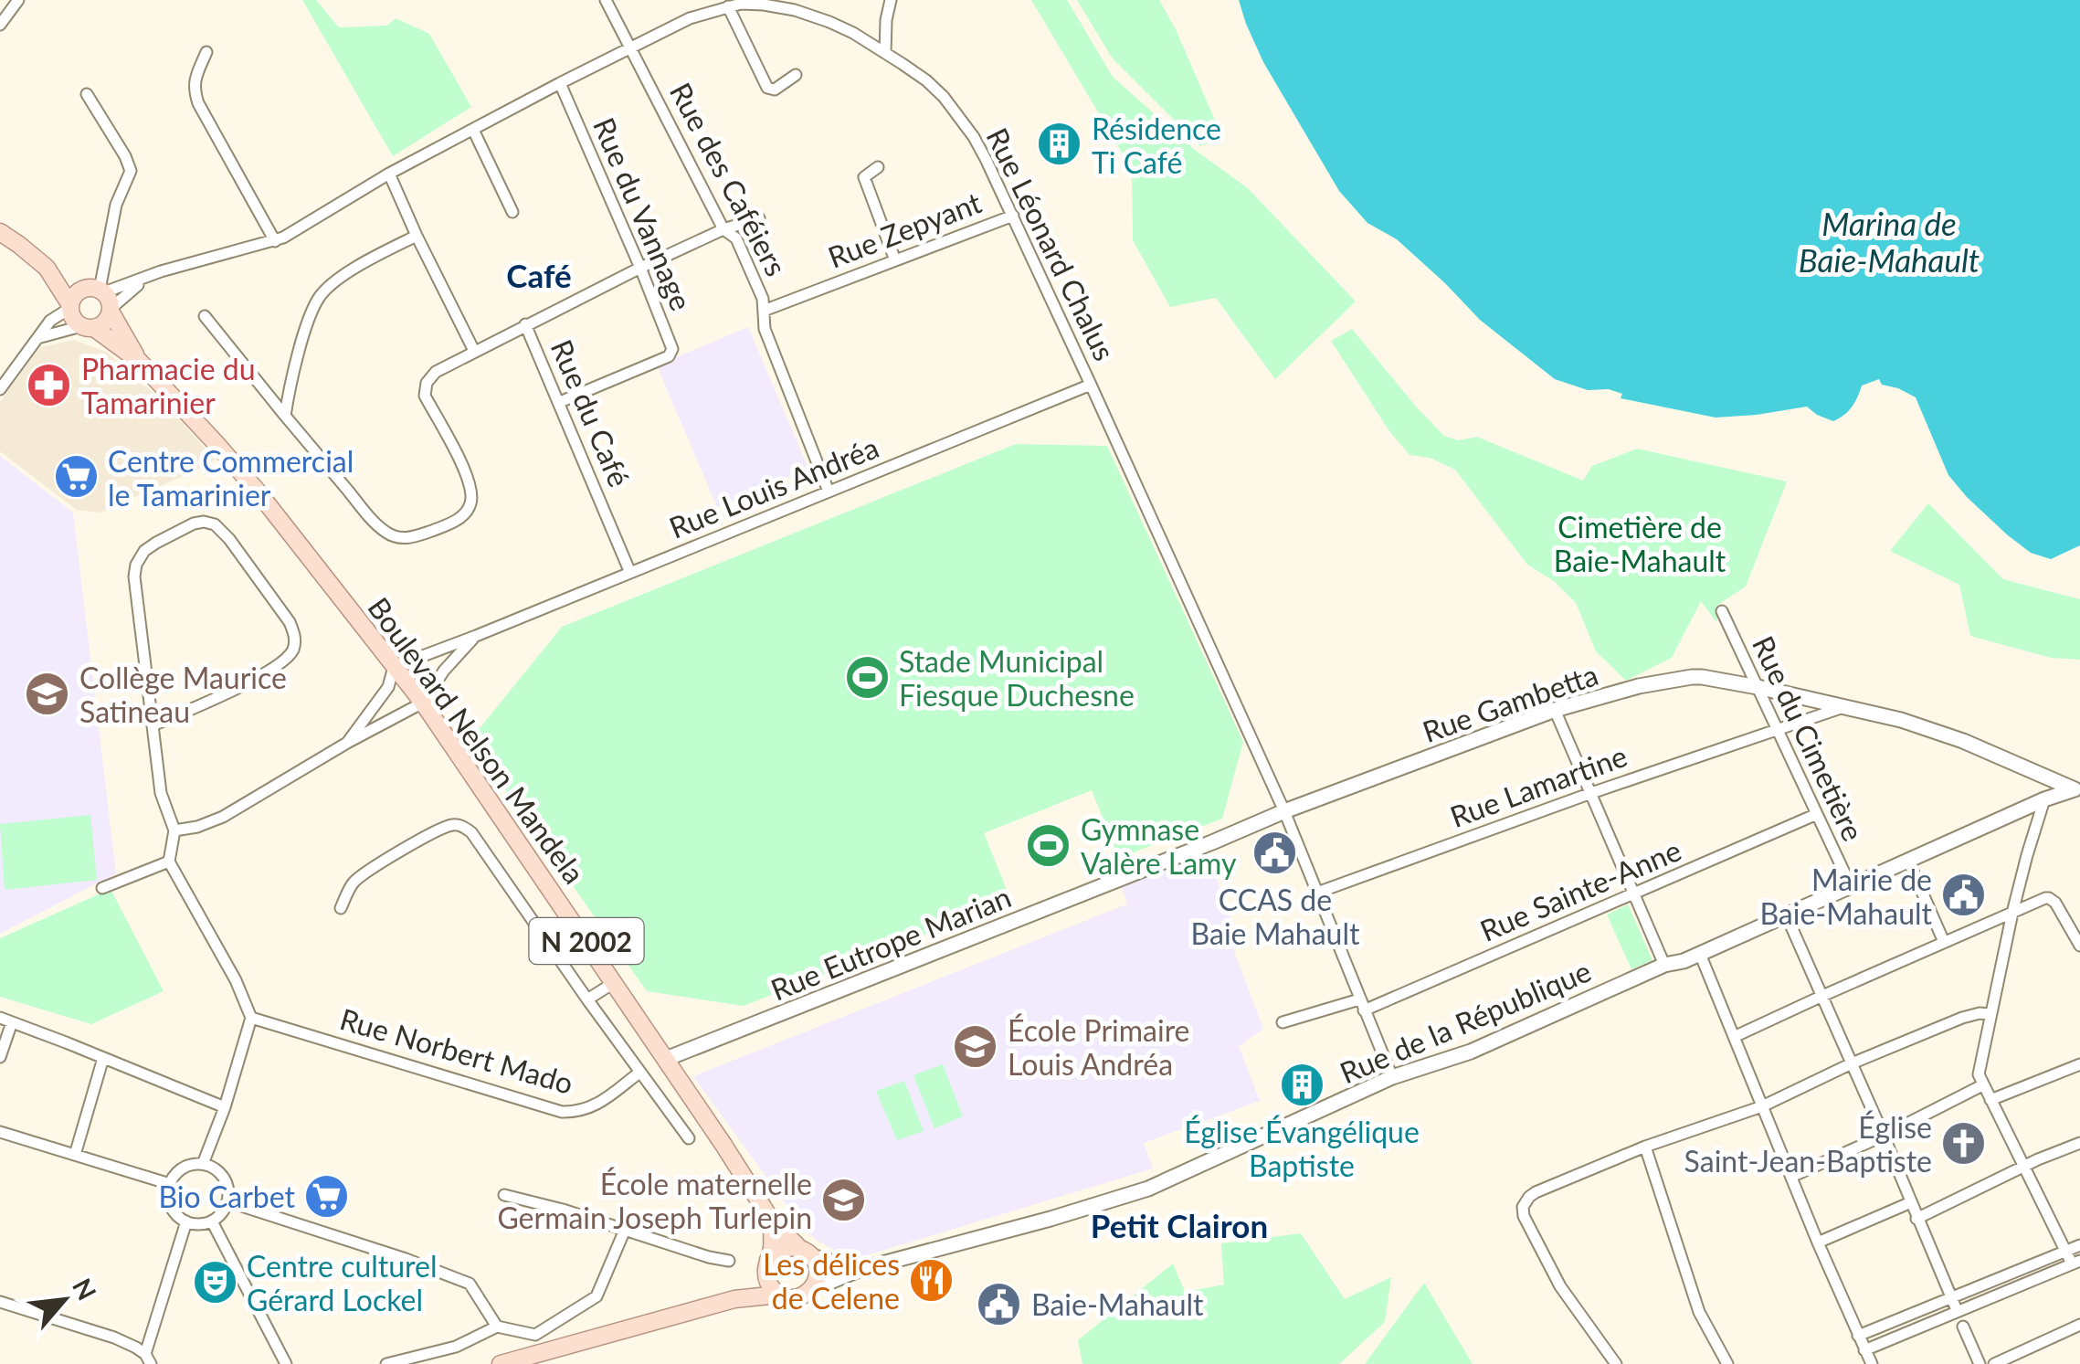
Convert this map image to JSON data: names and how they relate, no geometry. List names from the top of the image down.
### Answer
{
  "streets": {
    "main road": ["Boulevard Nelson Mandela", "N 2002"],
    "street": [
      "Rue des Caféiers",
      "Rue du Vannage",
      "Rue Zepyant",
      "Rue Léonard Chalus",
      "Rue du Café",
      "Rue Louis Andréa",
      "Rue Gambetta",
      "Rue du Cimetière",
      "Rue Lamartine",
      "Rue Sainte-Anne",
      "Rue Eutrope Marian",
      "Rue de la République",
      "Rue Norbert Mado"
    ]
  },
  "crossings": [
    ["Rue des Caféiers", "Rue Zepyant"],
    ["Rue des Caféiers", "Rue Léonard Chalus"],
    ["Rue des Caféiers", "Rue Louis Andréa"],
    ["Rue du Vannage", "Rue Léonard Chalus"],
    ["Rue du Vannage", "Rue du Café"],
    ["Rue Zepyant", "Rue Léonard Chalus"],
    ["Rue Léonard Chalus", "Rue Louis Andréa"],
    ["Rue Léonard Chalus", "Rue Gambetta"],
    ["Rue Léonard Chalus", "Boulevard Nelson Mandela"],
    ["Rue Léonard Chalus", "Rue Lamartine"],
    ["Rue Léonard Chalus", "Rue Sainte-Anne"],
    ["Rue Léonard Chalus", "Rue Eutrope Marian"],
    ["Rue Léonard Chalus", "Rue de la République"],
    ["Rue du Café", "Rue Louis Andréa"],
    ["Rue Louis Andréa", "Boulevard Nelson Mandela"],
    ["Rue Gambetta", "Rue du Cimetière"],
    ["Rue Gambetta", "Rue Lamartine"],
    ["Rue Gambetta", "Rue Eutrope Marian"],
    ["Rue Gambetta", "Rue de la République"],
    ["Rue du Cimetière", "Rue Lamartine"],
    ["Rue du Cimetière", "Rue Sainte-Anne"],
    ["Rue du Cimetière", "Rue de la République"],
    ["Boulevard Nelson Mandela", "Rue Eutrope Marian"],
    ["Boulevard Nelson Mandela", "Rue de la République"]
  ],
  "districts": ["Café", "Petit Clairon"],
  "water": ["Marina de Baie-Mahault"],
  "parks": ["Cimetière de Baie-Mahault"],
  "places": {
    "building": ["Résidence Ti Café", "Église Évangélique Baptiste"],
    "pharmacy": ["Pharmacie du Tamarinier"],
    "supermarket": ["Centre Commercial le Tamarinier", "Bio Carbet"],
    "sports": ["Stade Municipal Fiesque Duchesne", "Gymnase Valère Lamy"],
    "school or university": ["Collège Maurice Satineau", "École Primaire Louis Andréa", "École maternelle Germain Joseph Turlepin"],
    "public building": ["CCAS de Baie Mahault", "Mairie de Baie-Mahault", "Baie-Mahault"],
    "church": ["Église Saint-Jean-Baptiste"],
    "restaurant": ["Les délices de Celene"],
    "theatre": ["Centre culturel Gérard Lockel"]
  },
  "north": "top right"
}
